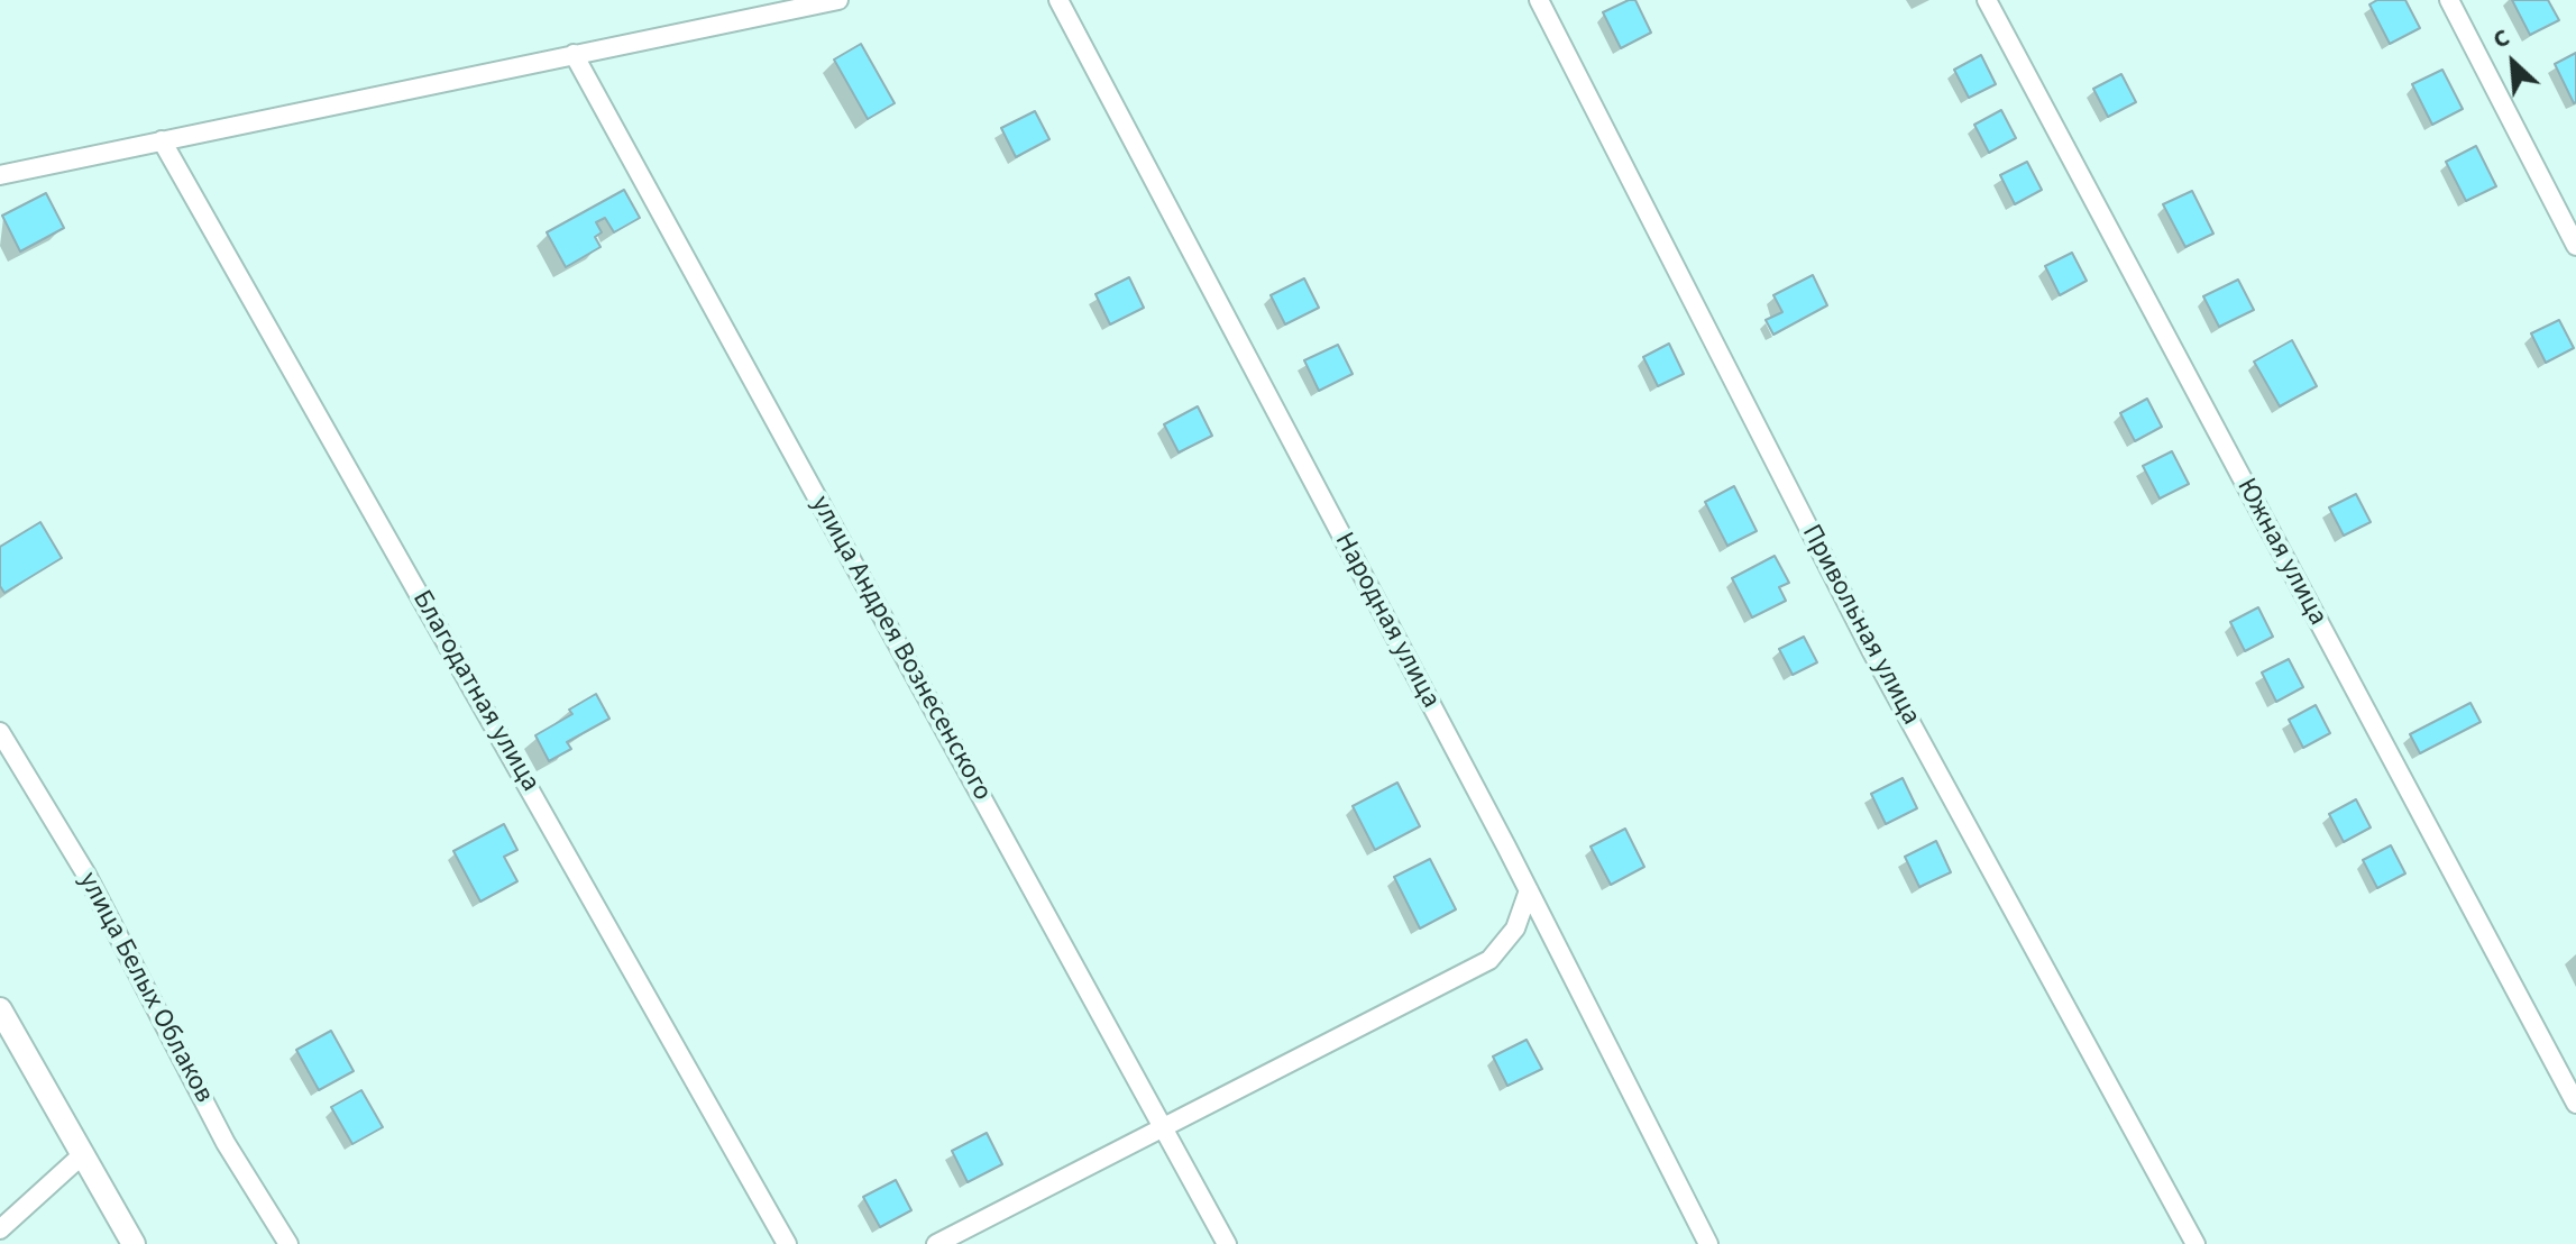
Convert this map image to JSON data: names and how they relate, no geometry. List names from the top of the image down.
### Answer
{
  "streets": {
    "street": [
      "Южная улица",
      "Народная улица",
      "Привольная улица",
      "улица Андрея Вознесенского",
      "Благодатная улица",
      "улица Белых Облаков"
    ]
  },
  "north": "top left"
}
